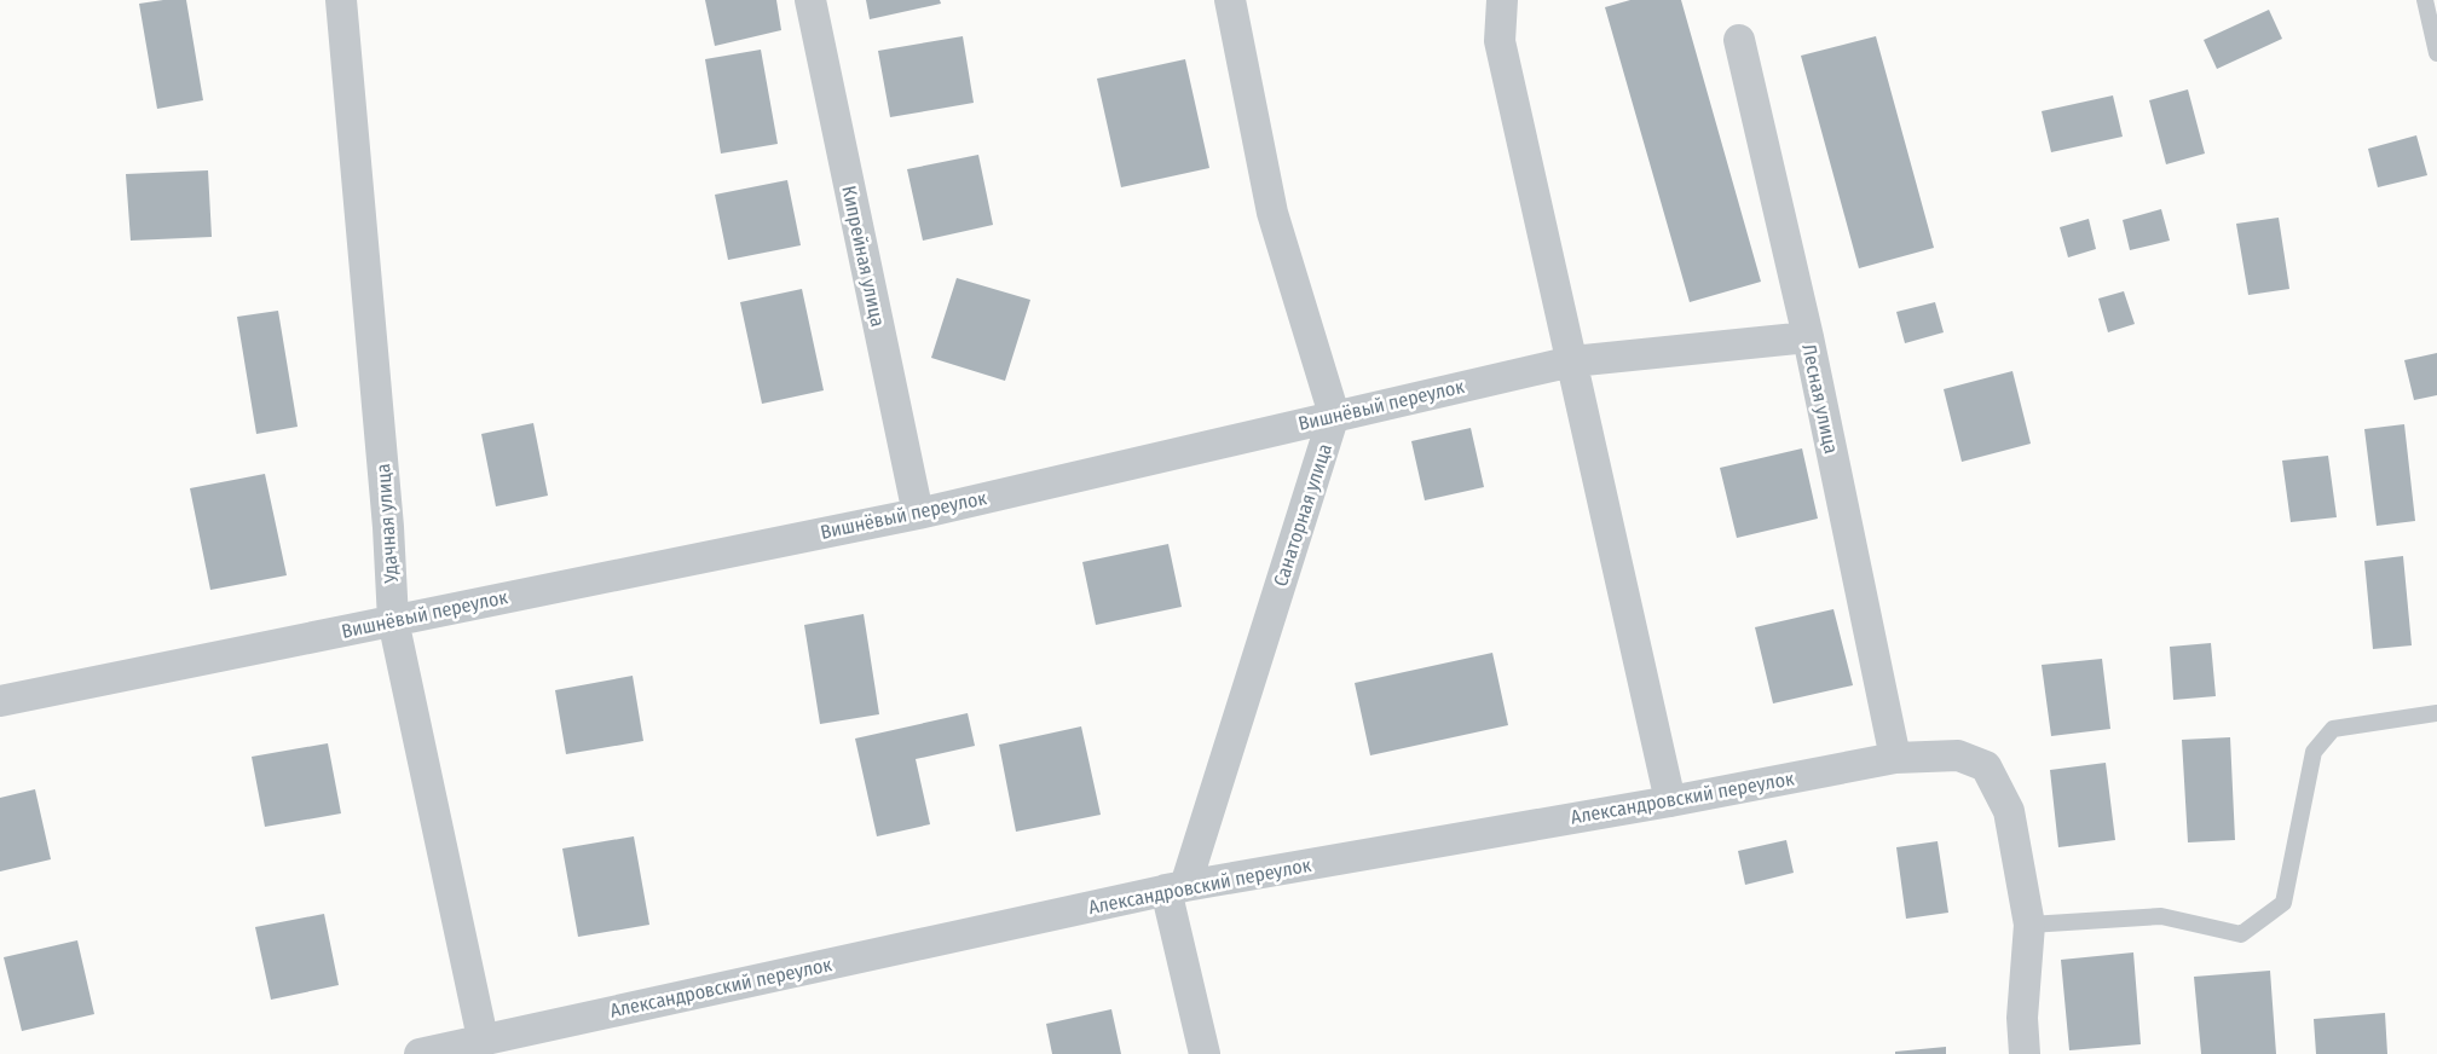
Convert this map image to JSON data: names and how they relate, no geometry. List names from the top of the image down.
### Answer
{
  "streets": {
    "street": [
      "Кипрейная улица",
      "Лесная улица",
      "Вишнёвый переулок",
      "Санаторная улица",
      "Удачная улица",
      "Александровский переулок"
    ]
  },
  "crossings": [
    ["Кипрейная улица", "Вишнёвый переулок"],
    ["Лесная улица", "Вишнёвый переулок"],
    ["Лесная улица", "Александровский переулок"],
    ["Вишнёвый переулок", "Санаторная улица"],
    ["Вишнёвый переулок", "Удачная улица"],
    ["Санаторная улица", "Александровский переулок"],
    ["Удачная улица", "Александровский переулок"]
  ]
}
